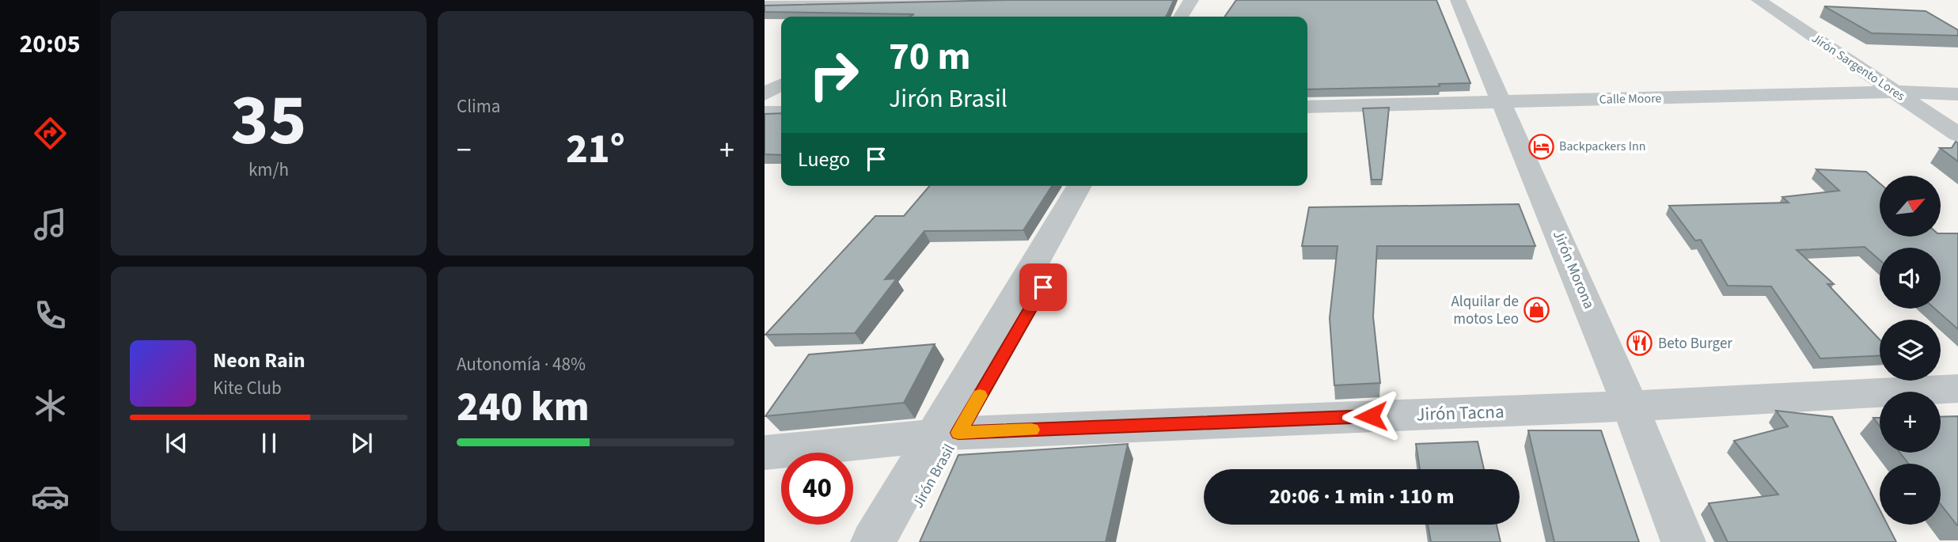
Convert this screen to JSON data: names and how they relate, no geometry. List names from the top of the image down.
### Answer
{
  "streets": {
    "street": [
      "Jirón Sargento Lores",
      "Calle Moore",
      "Jirón Morona",
      "Jirón Tacna",
      "Jirón Brasil"
    ]
  },
  "crossings": [
    ["Jirón Sargento Lores", "Calle Moore"],
    ["Calle Moore", "Jirón Morona"],
    ["Jirón Morona", "Jirón Tacna"],
    ["Jirón Tacna", "Jirón Brasil"]
  ],
  "places": {
    "hotel": ["Backpackers Inn"],
    "shop": ["Alquilar de motos Leo"],
    "restaurant": ["Beto Burger"]
  },
  "north": "top right",
  "page": {
    "tabs": "20:05",
    "tile": [
      ["35", "km/h"],
      "Clima",
      ["Autonomía · 48%", "240 km"]
    ],
    "turn": ["70 m", "Jirón Brasil"],
    "heat": ["−", "21°", "+"],
    "then": "Luego",
    "map_buttons": ["+", "−"],
    "song": ["Neon Rain", "Kite Club"],
    "limit": "40",
    "trip": "20:06 · 1 min · 110 m"
  }
}
